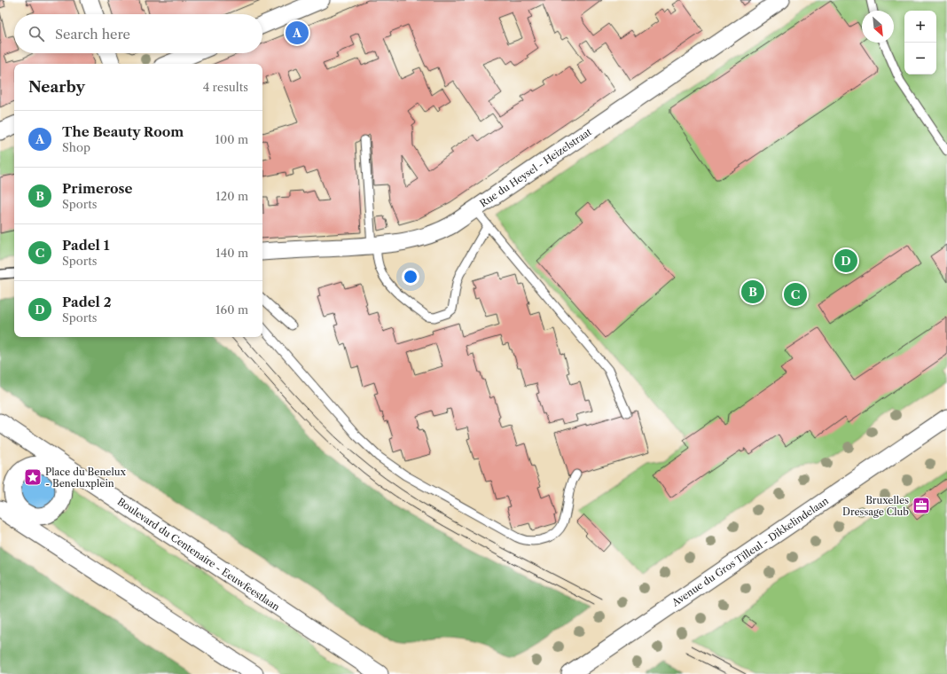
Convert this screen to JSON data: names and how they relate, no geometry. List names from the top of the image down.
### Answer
{
  "streets": {
    "street": ["Rue du Heysel - Heizelstraat", "Avenue du Gros Tilleul - Dikkelindelaan", "Boulevard du Centenaire - Eeuwfeestlaan"]
  },
  "places": {
    "place": ["Place du Benelux - Beneluxplein"],
    "office": ["Bruxelles Dressage Club"]
  },
  "north": "bottom right",
  "page": {
    "map_buttons": ["+", "−"],
    "search": "Search here",
    "pins": [
      "A",
      "D",
      "B",
      "C"
    ],
    "heading": ["Nearby", "4 results"],
    "list": [
      {
        "mark": "A",
        "name": "The Beauty Room",
        "note": "Shop",
        "value": "100 m"
      },
      {
        "mark": "B",
        "name": "Primerose",
        "note": "Sports",
        "value": "120 m"
      },
      {
        "mark": "C",
        "name": "Padel 1",
        "note": "Sports",
        "value": "140 m"
      },
      {
        "mark": "D",
        "name": "Padel 2",
        "note": "Sports",
        "value": "160 m"
      }
    ]
  }
}
